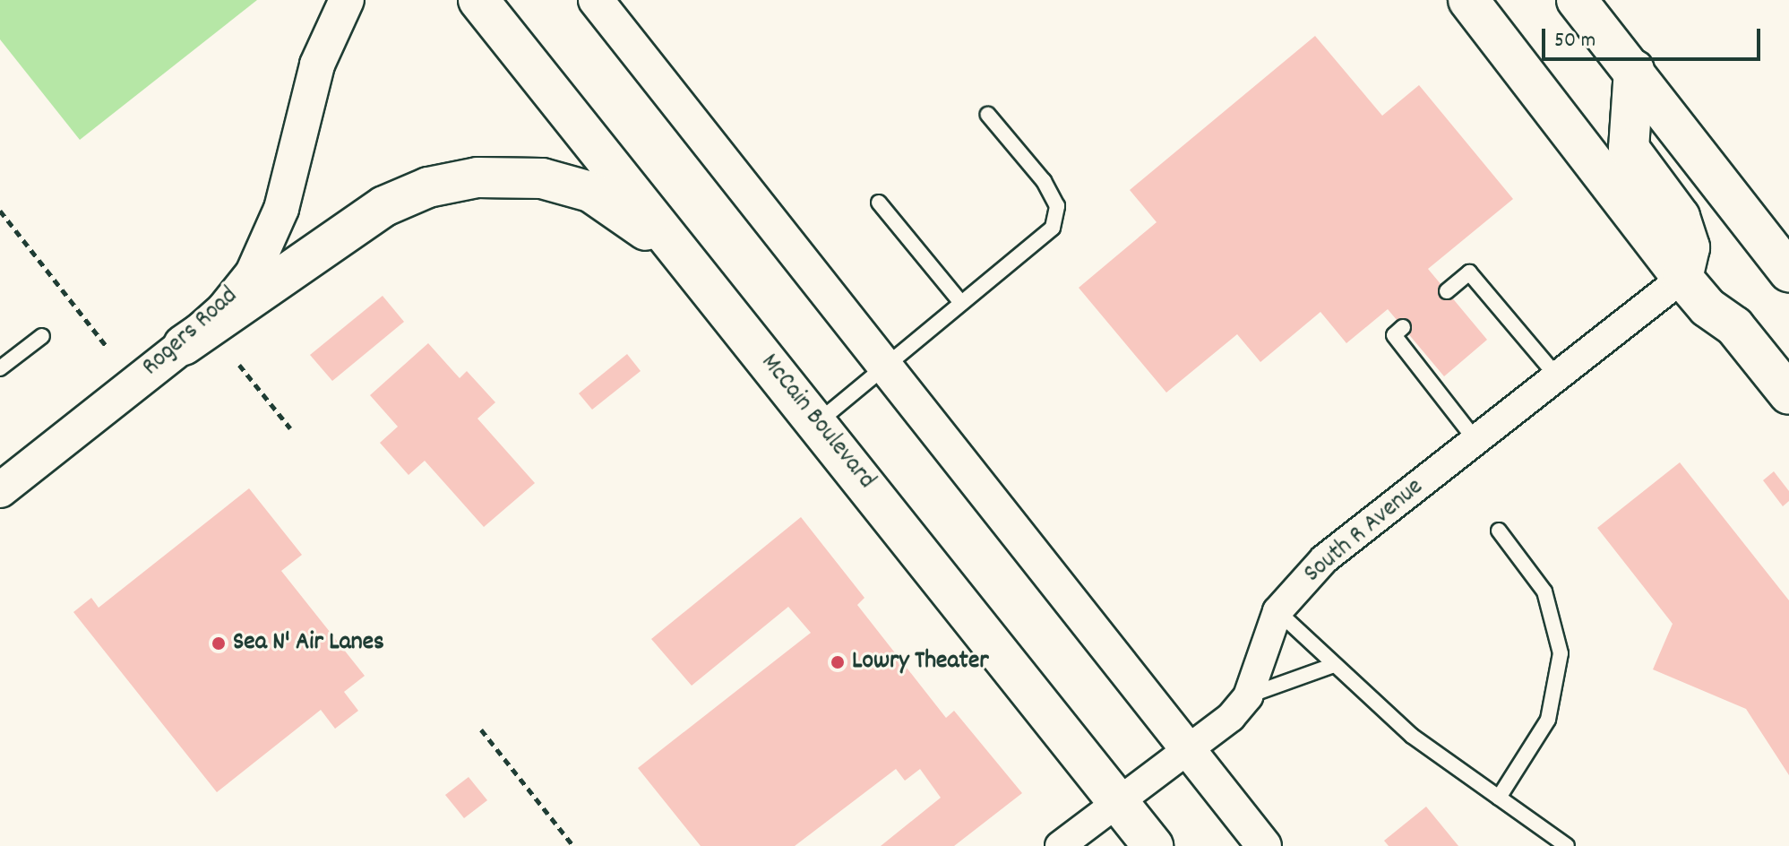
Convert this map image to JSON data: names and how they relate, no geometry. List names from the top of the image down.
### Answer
{
  "streets": {
    "main road": ["McCain Boulevard"],
    "street": ["Rogers Road", "South R Avenue"]
  },
  "crossings": [
    ["McCain Boulevard", "South R Avenue"]
  ],
  "places": ["Sea N' Air Lanes", "Lowry Theater"],
  "scale_bar": "50 m"
}
